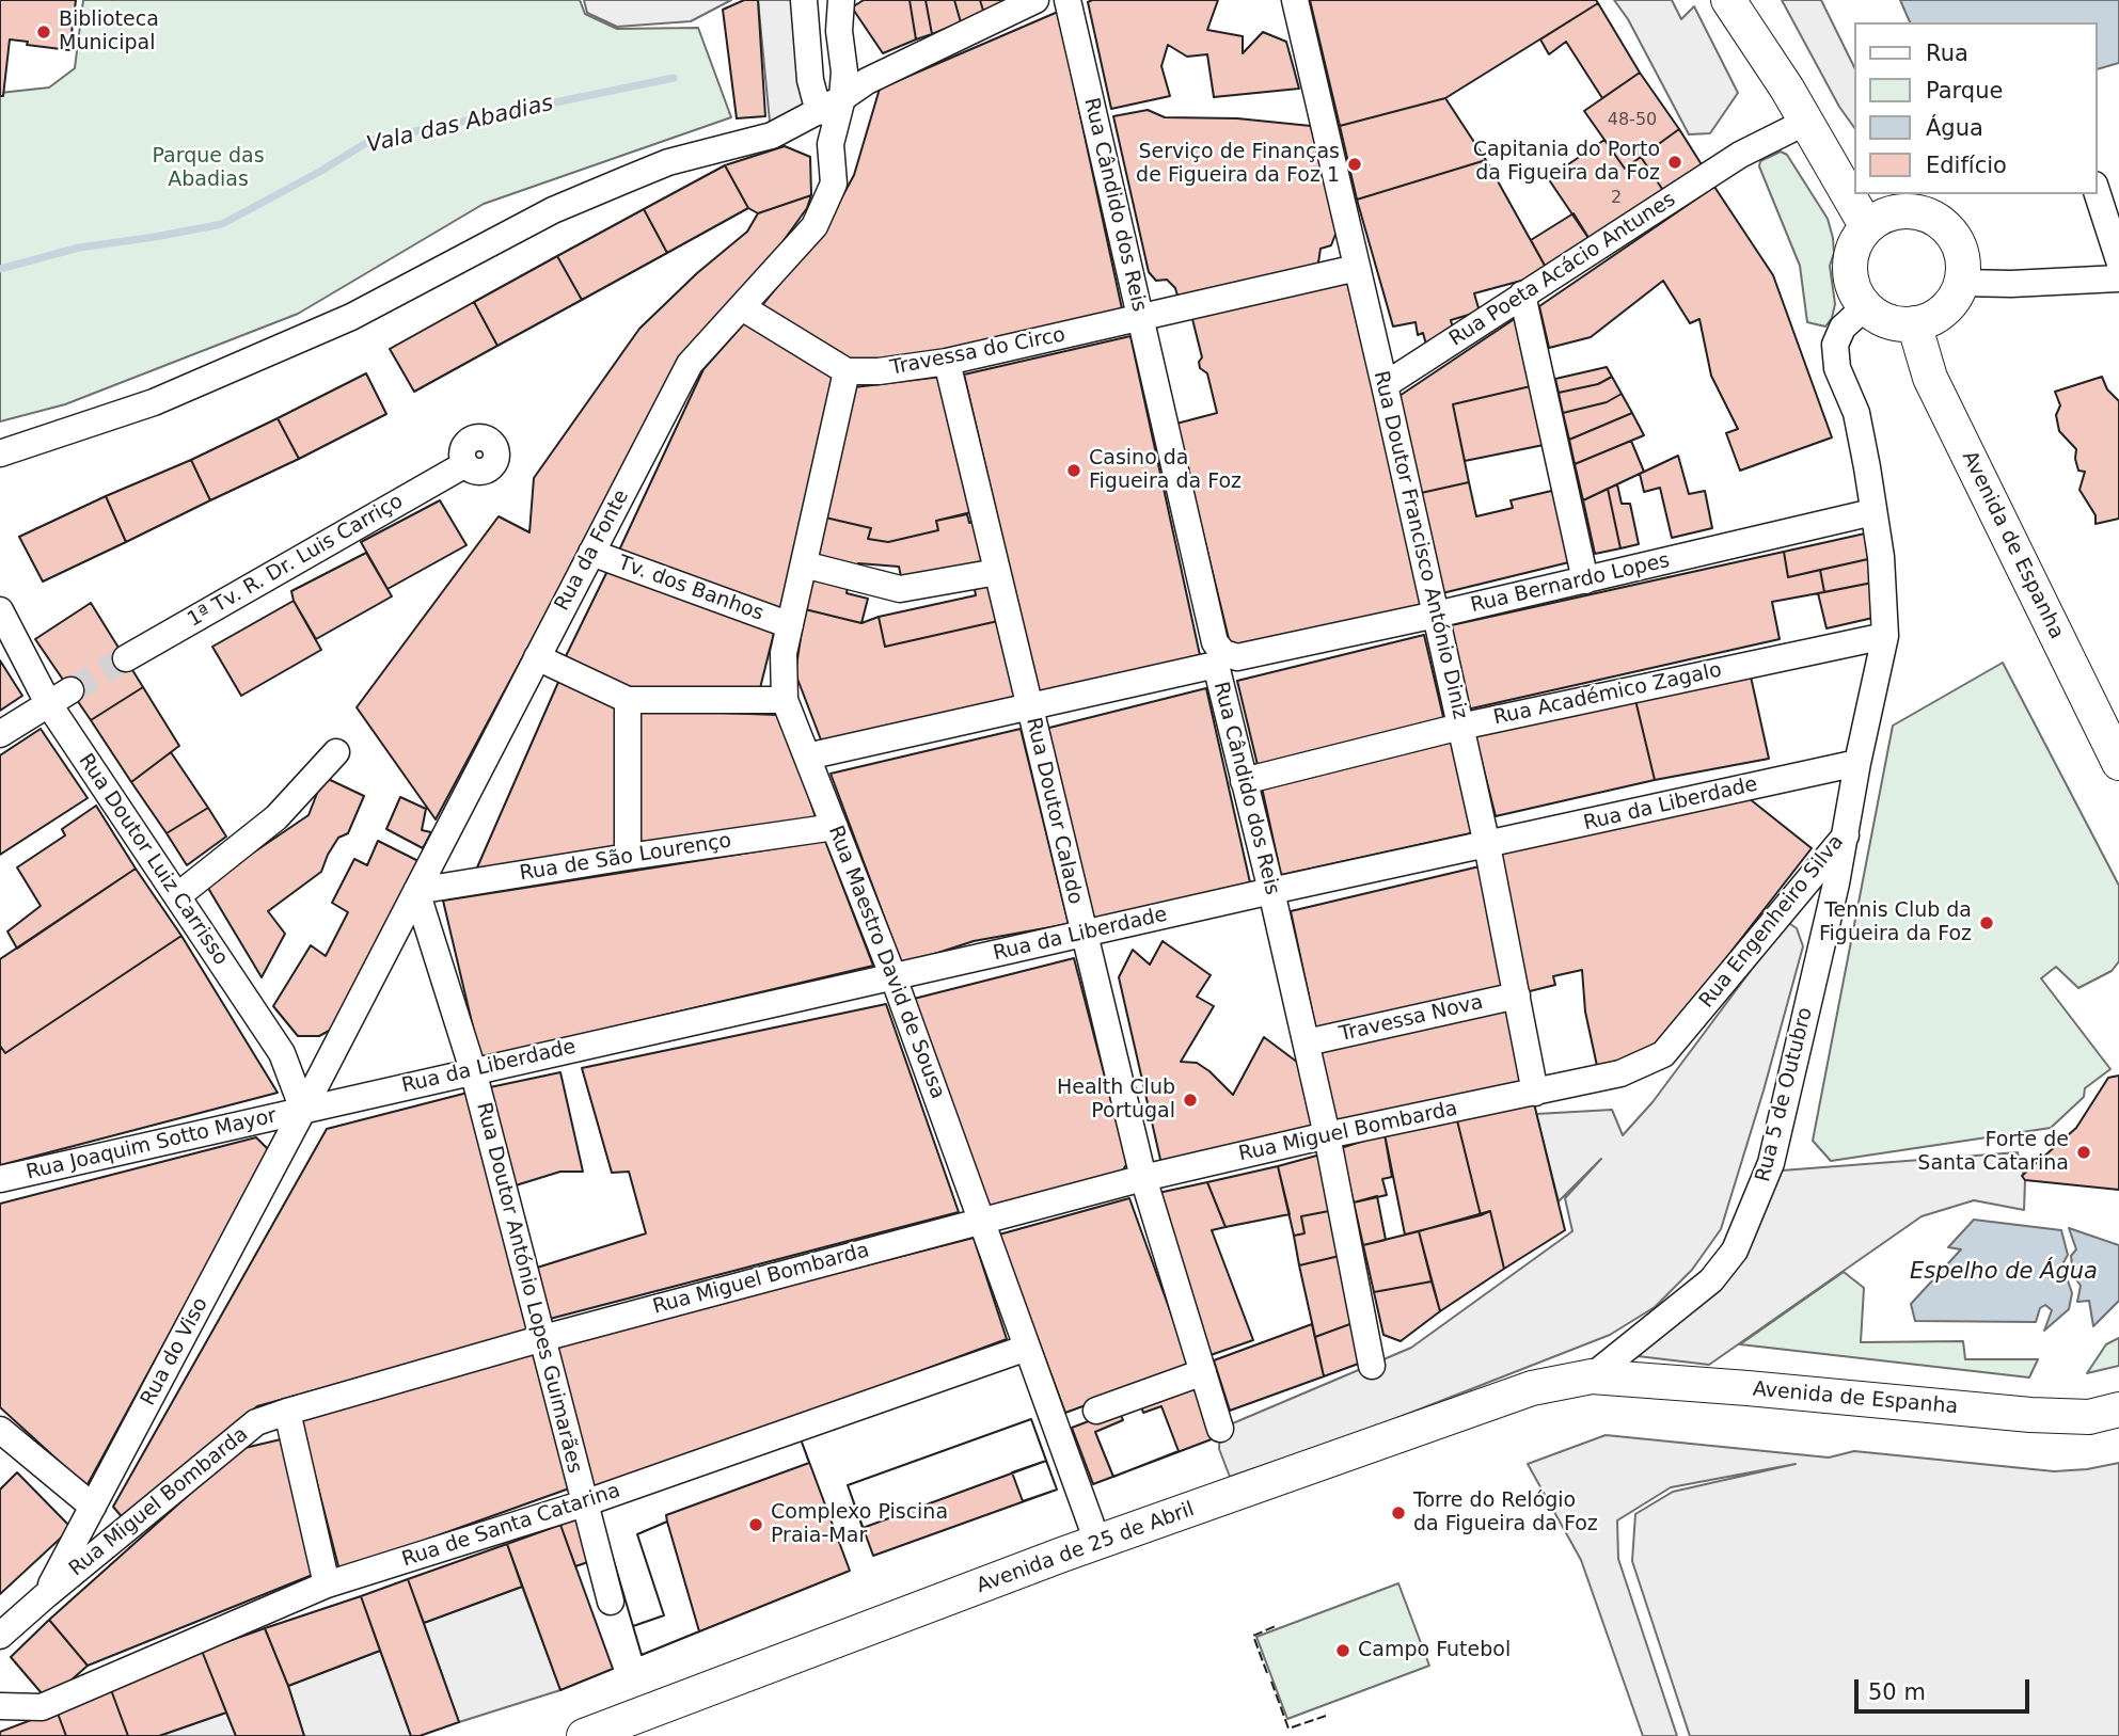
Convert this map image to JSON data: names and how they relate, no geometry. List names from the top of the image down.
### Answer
{
  "streets": {
    "main road": ["Avenida de Espanha", "Avenida de 25 de Abril"],
    "street": [
      "Rua Cândido dos Reis",
      "Rua Poeta Acácio Antunes",
      "Travessa do Circo",
      "Rua Doutor Francisco António Diniz",
      "Rua da Fonte",
      "1ª Tv. R. Dr. Luis Carriço",
      "Rua Bernardo Lopes",
      "Tv. dos Banhos",
      "Rua Académico Zagalo",
      "Rua da Liberdade",
      "Rua Doutor Calado",
      "Rua de São Lourenço",
      "Rua Doutor Luiz Carrisso",
      "Rua Engenheiro Silva",
      "Rua Maestro David de Sousa",
      "Travessa Nova",
      "Rua 5 de Outubro",
      "Rua Miguel Bombarda",
      "Rua Joaquim Sotto Mayor",
      "Rua Doutor António Lopes Guimarães",
      "Rua do Viso",
      "Rua de Santa Catarina"
    ]
  },
  "crossings": [
    ["Rua Cândido dos Reis", "Travessa do Circo"],
    ["Rua Cândido dos Reis", "Rua Bernardo Lopes"],
    ["Rua Cândido dos Reis", "Rua Académico Zagalo"],
    ["Rua Cândido dos Reis", "Rua da Liberdade"],
    ["Rua Cândido dos Reis", "Travessa Nova"],
    ["Rua Cândido dos Reis", "Rua Miguel Bombarda"],
    ["Rua Poeta Acácio Antunes", "Rua Doutor Francisco António Diniz"],
    ["Travessa do Circo", "Rua Doutor Francisco António Diniz"],
    ["Travessa do Circo", "Rua Doutor Calado"],
    ["Travessa do Circo", "Rua Maestro David de Sousa"],
    ["Rua Doutor Francisco António Diniz", "Rua Bernardo Lopes"],
    ["Rua Doutor Francisco António Diniz", "Rua Académico Zagalo"],
    ["Rua Doutor Francisco António Diniz", "Rua da Liberdade"],
    ["Rua Doutor Francisco António Diniz", "Rua Engenheiro Silva"],
    ["Rua Doutor Francisco António Diniz", "Travessa Nova"],
    ["Rua Doutor Francisco António Diniz", "Rua Miguel Bombarda"],
    ["Avenida de Espanha", "Rua Engenheiro Silva"],
    ["Avenida de Espanha", "Rua 5 de Outubro"],
    ["Avenida de Espanha", "Avenida de 25 de Abril"],
    ["Rua da Fonte", "Tv. dos Banhos"],
    ["Rua da Fonte", "Rua da Liberdade"],
    ["Rua da Fonte", "Rua de São Lourenço"],
    ["Rua da Fonte", "Rua Doutor Luiz Carrisso"],
    ["Rua da Fonte", "Rua Joaquim Sotto Mayor"],
    ["Rua da Fonte", "Rua Doutor António Lopes Guimarães"],
    ["Rua da Fonte", "Rua do Viso"],
    ["Rua Bernardo Lopes", "Rua Doutor Calado"],
    ["Rua Bernardo Lopes", "Rua Engenheiro Silva"],
    ["Rua Bernardo Lopes", "Rua Maestro David de Sousa"],
    ["Tv. dos Banhos", "Rua Maestro David de Sousa"],
    ["Rua Académico Zagalo", "Rua Engenheiro Silva"],
    ["Rua da Liberdade", "Rua Doutor Calado"],
    ["Rua da Liberdade", "Rua Doutor Luiz Carrisso"],
    ["Rua da Liberdade", "Rua Engenheiro Silva"],
    ["Rua da Liberdade", "Rua Maestro David de Sousa"],
    ["Rua da Liberdade", "Rua Joaquim Sotto Mayor"],
    ["Rua da Liberdade", "Rua Doutor António Lopes Guimarães"],
    ["Rua da Liberdade", "Rua do Viso"],
    ["Rua Doutor Calado", "Rua Miguel Bombarda"],
    ["Rua de São Lourenço", "Rua Maestro David de Sousa"],
    ["Rua de São Lourenço", "Rua Doutor António Lopes Guimarães"],
    ["Rua Doutor Luiz Carrisso", "Rua Joaquim Sotto Mayor"],
    ["Rua Doutor Luiz Carrisso", "Rua do Viso"],
    ["Rua Engenheiro Silva", "Rua 5 de Outubro"],
    ["Rua Engenheiro Silva", "Rua Miguel Bombarda"],
    ["Rua Maestro David de Sousa", "Rua Miguel Bombarda"],
    ["Rua Maestro David de Sousa", "Rua de Santa Catarina"],
    ["Rua Maestro David de Sousa", "Avenida de 25 de Abril"],
    ["Rua 5 de Outubro", "Avenida de 25 de Abril"],
    ["Rua Miguel Bombarda", "Rua Doutor António Lopes Guimarães"],
    ["Rua Miguel Bombarda", "Rua do Viso"],
    ["Rua Joaquim Sotto Mayor", "Rua do Viso"],
    ["Rua Doutor António Lopes Guimarães", "Rua de Santa Catarina"]
  ],
  "water": ["Vala das Abadias", "Espelho de Água"],
  "parks": ["Parque das Abadias"],
  "places": [
    "Biblioteca Municipal",
    "Capitania do Porto da Figueira da Foz",
    "Serviço de Finanças de Figueira da Foz 1",
    "Casino da Figueira da Foz",
    "Tennis Club da Figueira da Foz",
    "Health Club Portugal",
    "Forte de Santa Catarina",
    "Torre do Relógio da Figueira da Foz",
    "Complexo Piscina Praia-Mar",
    "Campo Futebol"
  ],
  "house_numbers": ["48-50", "2"],
  "legend": [
    "Rua",
    "Parque",
    "Água",
    "Edifício"
  ],
  "scale_bar": "50 m"
}
